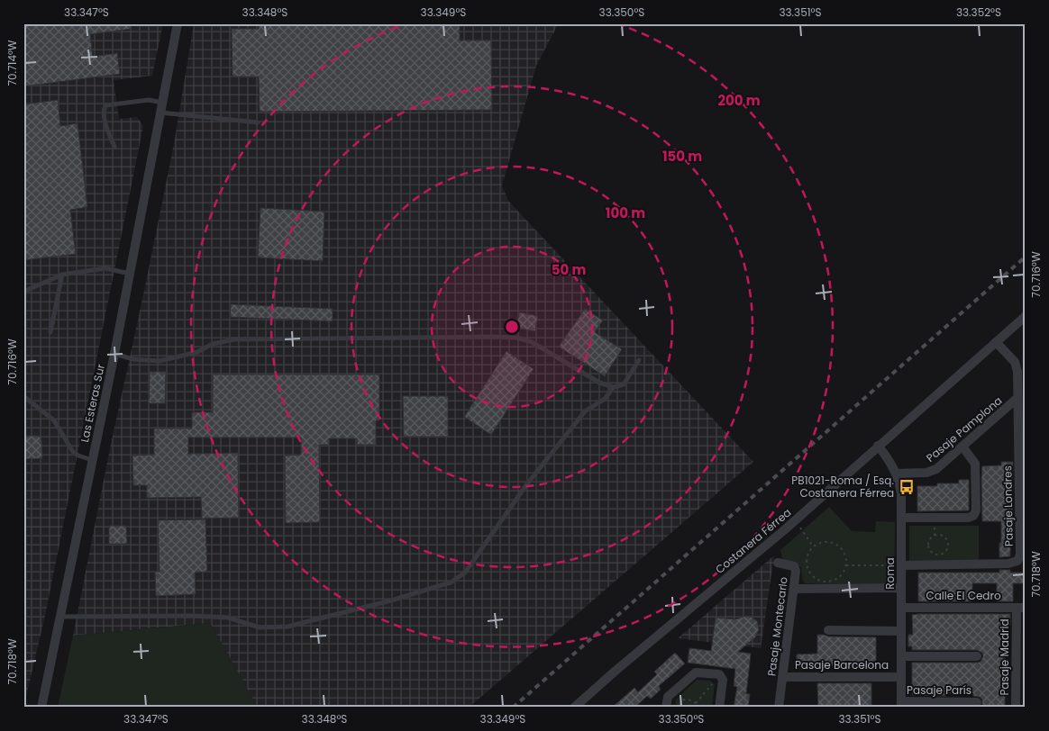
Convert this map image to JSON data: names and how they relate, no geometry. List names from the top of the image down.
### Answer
{
  "streets": {
    "street": [
      "Las Esteras Sur",
      "Pasaje Pamplona",
      "Pasaje Londres",
      "Costanera Férrea",
      "Roma",
      "Calle El Cedro",
      "Pasaje Montecarlo",
      "Pasaje Madrid",
      "Pasaje Barcelona",
      "Pasaje París"
    ]
  },
  "crossings": [
    ["Pasaje Pamplona", "Pasaje Londres"],
    ["Pasaje Pamplona", "Roma"],
    ["Pasaje Londres", "Costanera Férrea"],
    ["Pasaje Londres", "Roma"],
    ["Costanera Férrea", "Roma"],
    ["Roma", "Calle El Cedro"],
    ["Roma", "Pasaje Barcelona"],
    ["Roma", "Pasaje París"],
    ["Calle El Cedro", "Pasaje Madrid"],
    ["Pasaje Montecarlo", "Pasaje Barcelona"]
  ],
  "places": {
    "bus stop": ["PB1021-Roma / Esq. Costanera Férrea"]
  },
  "coordinates": [
    "33.347°S",
    "33.348°S",
    "33.349°S",
    "33.350°S",
    "33.351°S",
    "33.352°S",
    "70.714°W",
    "70.716°W",
    "70.718°W"
  ],
  "rings": [
    "200 m",
    "150 m",
    "100 m",
    "50 m"
  ]
}
